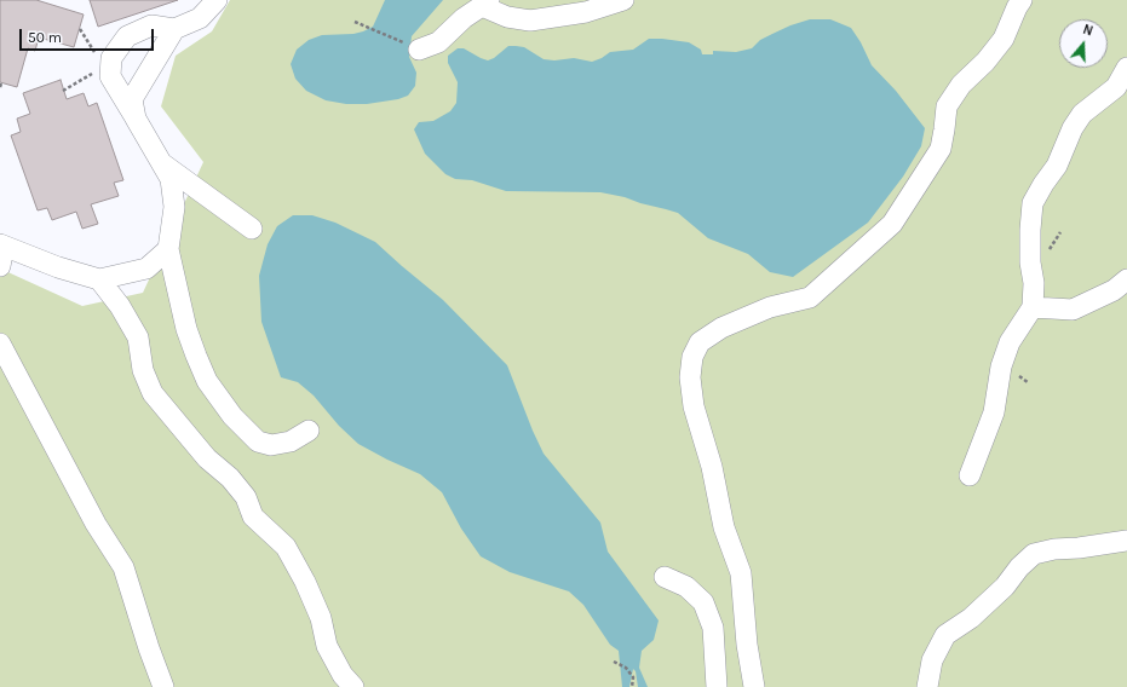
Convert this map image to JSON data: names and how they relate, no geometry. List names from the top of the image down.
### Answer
{
  "scale_bar": "50 m",
  "north": "top"
}
